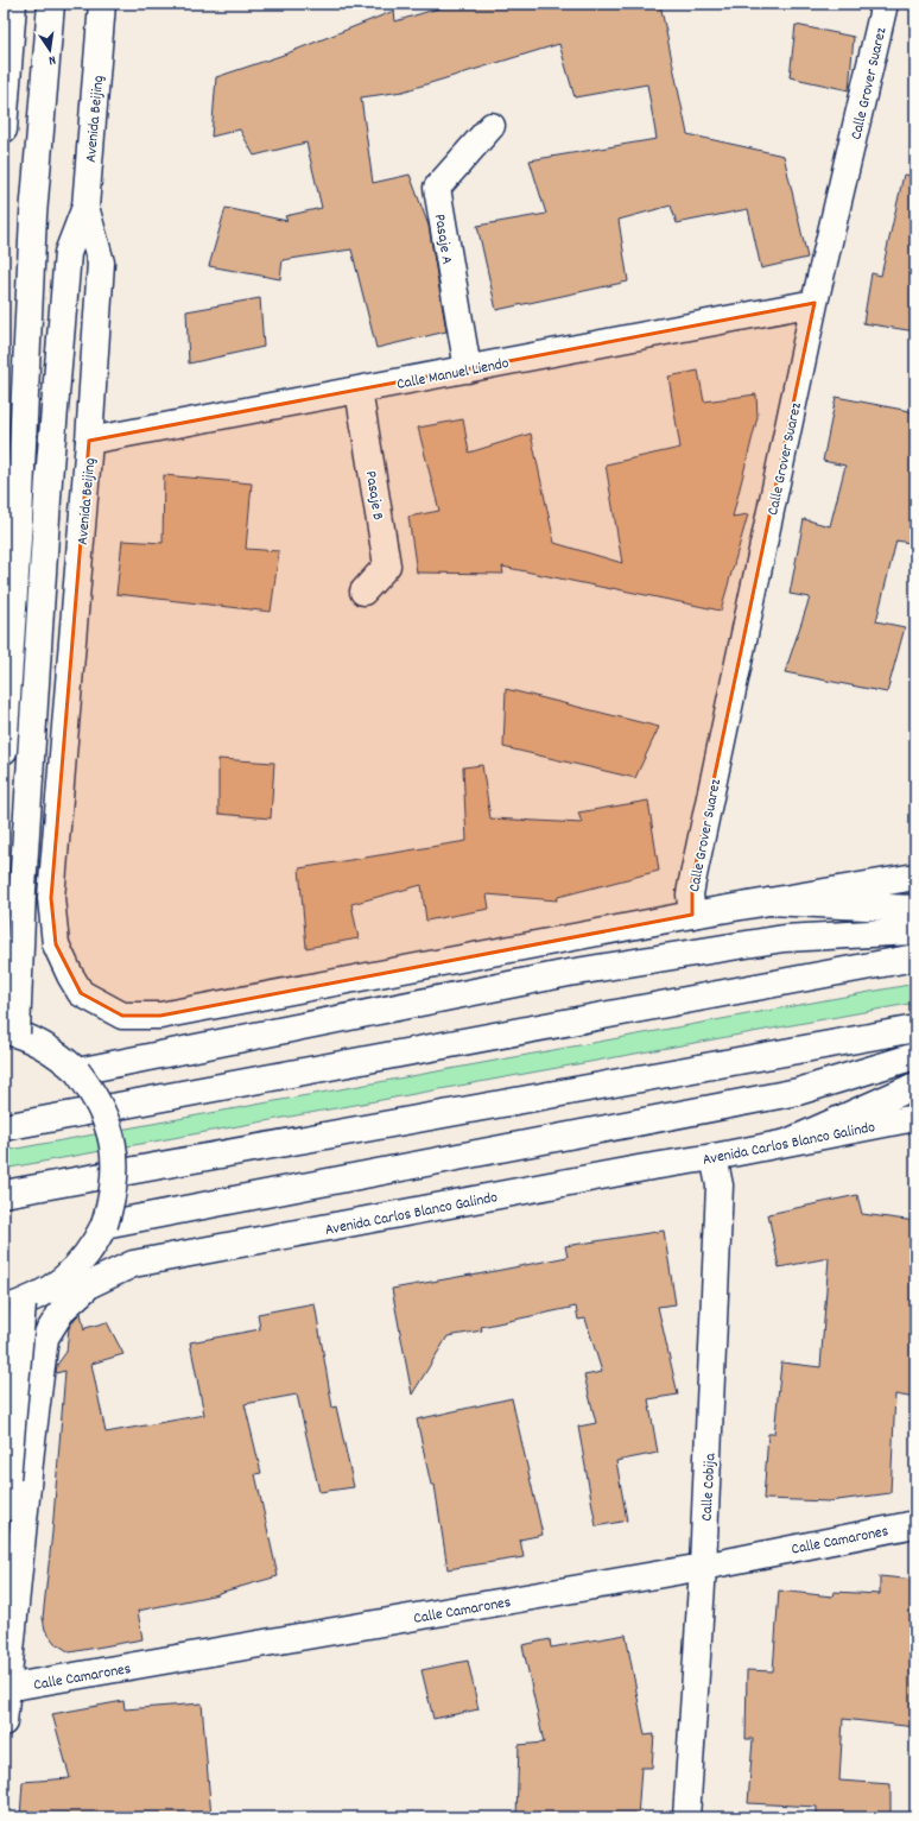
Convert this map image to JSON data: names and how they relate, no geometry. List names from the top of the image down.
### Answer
{
  "streets": {
    "main road": [
      "Calle Grover Suarez",
      "Avenida Beijing",
      "Pasaje A",
      "Calle Manuel Liendo",
      "Pasaje B",
      "Avenida Carlos Blanco Galindo",
      "Calle Cobija",
      "Calle Camarones"
    ]
  },
  "crossings": [
    ["Calle Grover Suarez", "Avenida Beijing"],
    ["Calle Grover Suarez", "Calle Manuel Liendo"],
    ["Avenida Beijing", "Calle Manuel Liendo"],
    ["Pasaje A", "Calle Manuel Liendo"],
    ["Calle Manuel Liendo", "Pasaje B"],
    ["Avenida Carlos Blanco Galindo", "Calle Cobija"],
    ["Calle Cobija", "Calle Camarones"]
  ],
  "north": "bottom"
}
